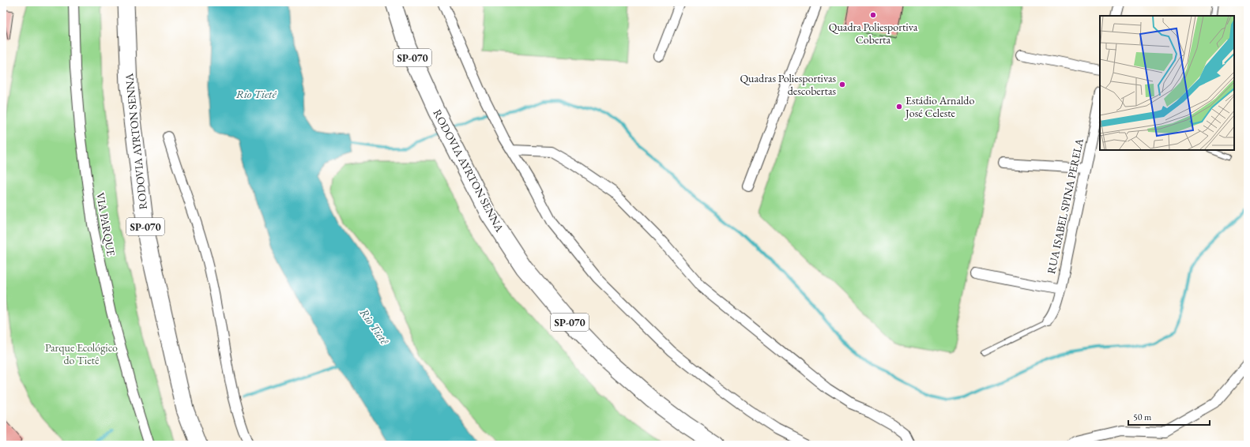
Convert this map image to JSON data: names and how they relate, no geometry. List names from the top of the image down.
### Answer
{
  "streets": {
    "highway": ["SP-070", "RODOVIA AYRTON SENNA"],
    "street": ["RUA ISABEL SPINA PERELA", "VIA PARQUE"]
  },
  "water": ["Rio Tietê"],
  "parks": ["Parque Ecológico do Tietê"],
  "places": ["Quadra Poliesportiva Coberta", "Quadras Poliesportivas descobertas", "Estádio Arnaldo José Celeste"],
  "scale_bar": "50 m"
}
